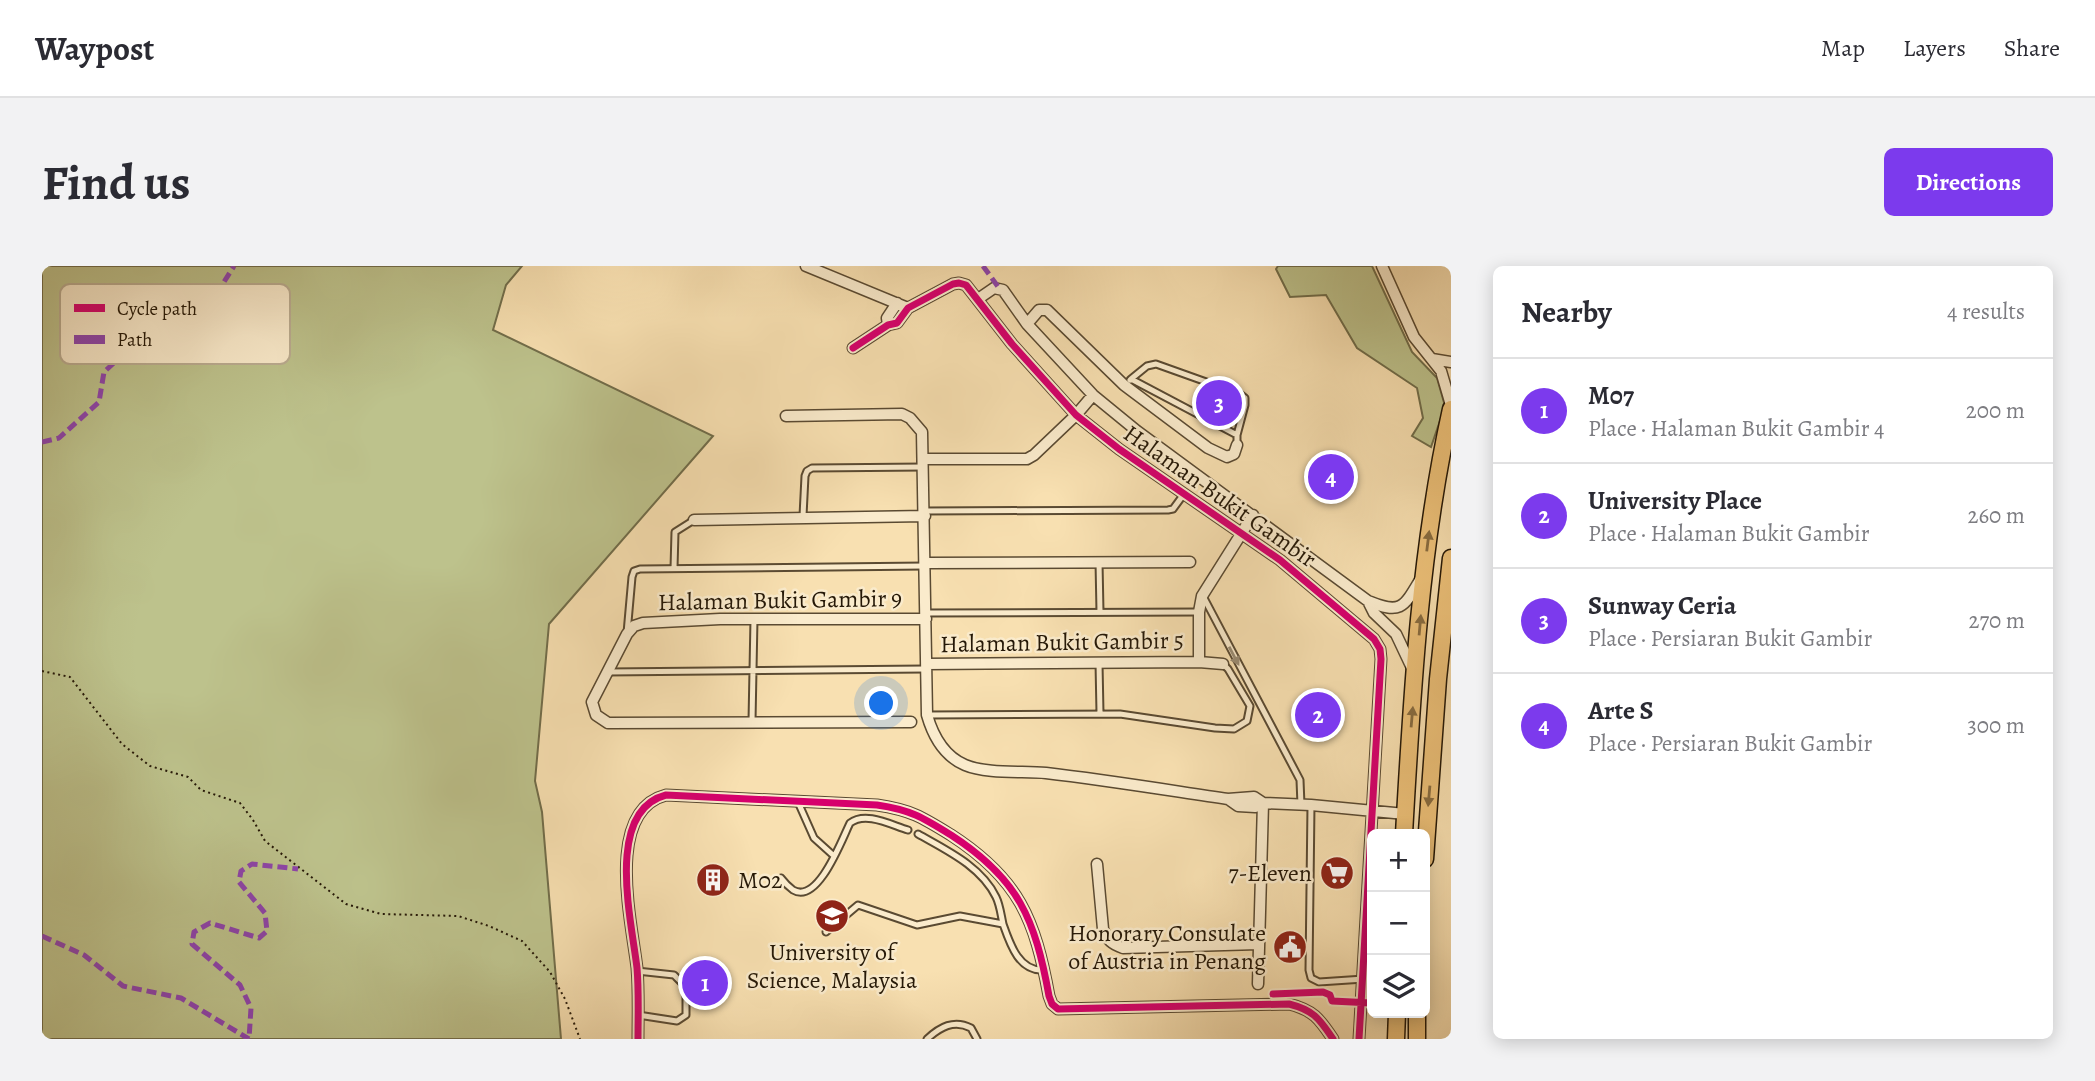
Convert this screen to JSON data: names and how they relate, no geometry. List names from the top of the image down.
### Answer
{
  "streets": {
    "street": ["Halaman Bukit Gambir", "Halaman Bukit Gambir 9", "Halaman Bukit Gambir 5"]
  },
  "crossings": [
    ["Halaman Bukit Gambir", "Halaman Bukit Gambir 5"]
  ],
  "places": {
    "supermarket": ["7-Eleven"],
    "building": ["M02"],
    "school or university": ["University of Science, Malaysia"],
    "public building": ["Honorary Consulate of Austria in Penang"]
  },
  "legend": ["Cycle path", "Path"],
  "page": {
    "header": "Waypost",
    "nav": ["Map", "Layers", "Share"],
    "buttons": "Directions",
    "title": "Find us",
    "heading": ["Nearby", "4 results"],
    "list": [
      {
        "mark": "1",
        "name": "M07",
        "note": "Place · Halaman Bukit Gambir 4",
        "value": "200 m"
      },
      {
        "mark": "2",
        "name": "University Place",
        "note": "Place · Halaman Bukit Gambir",
        "value": "260 m"
      },
      {
        "mark": "3",
        "name": "Sunway Ceria",
        "note": "Place · Persiaran Bukit Gambir",
        "value": "270 m"
      },
      {
        "mark": "4",
        "name": "Arte S",
        "note": "Place · Persiaran Bukit Gambir",
        "value": "300 m"
      }
    ],
    "pins": [
      "3",
      "4",
      "2",
      "1"
    ],
    "map_buttons": ["+", "−"]
  }
}
